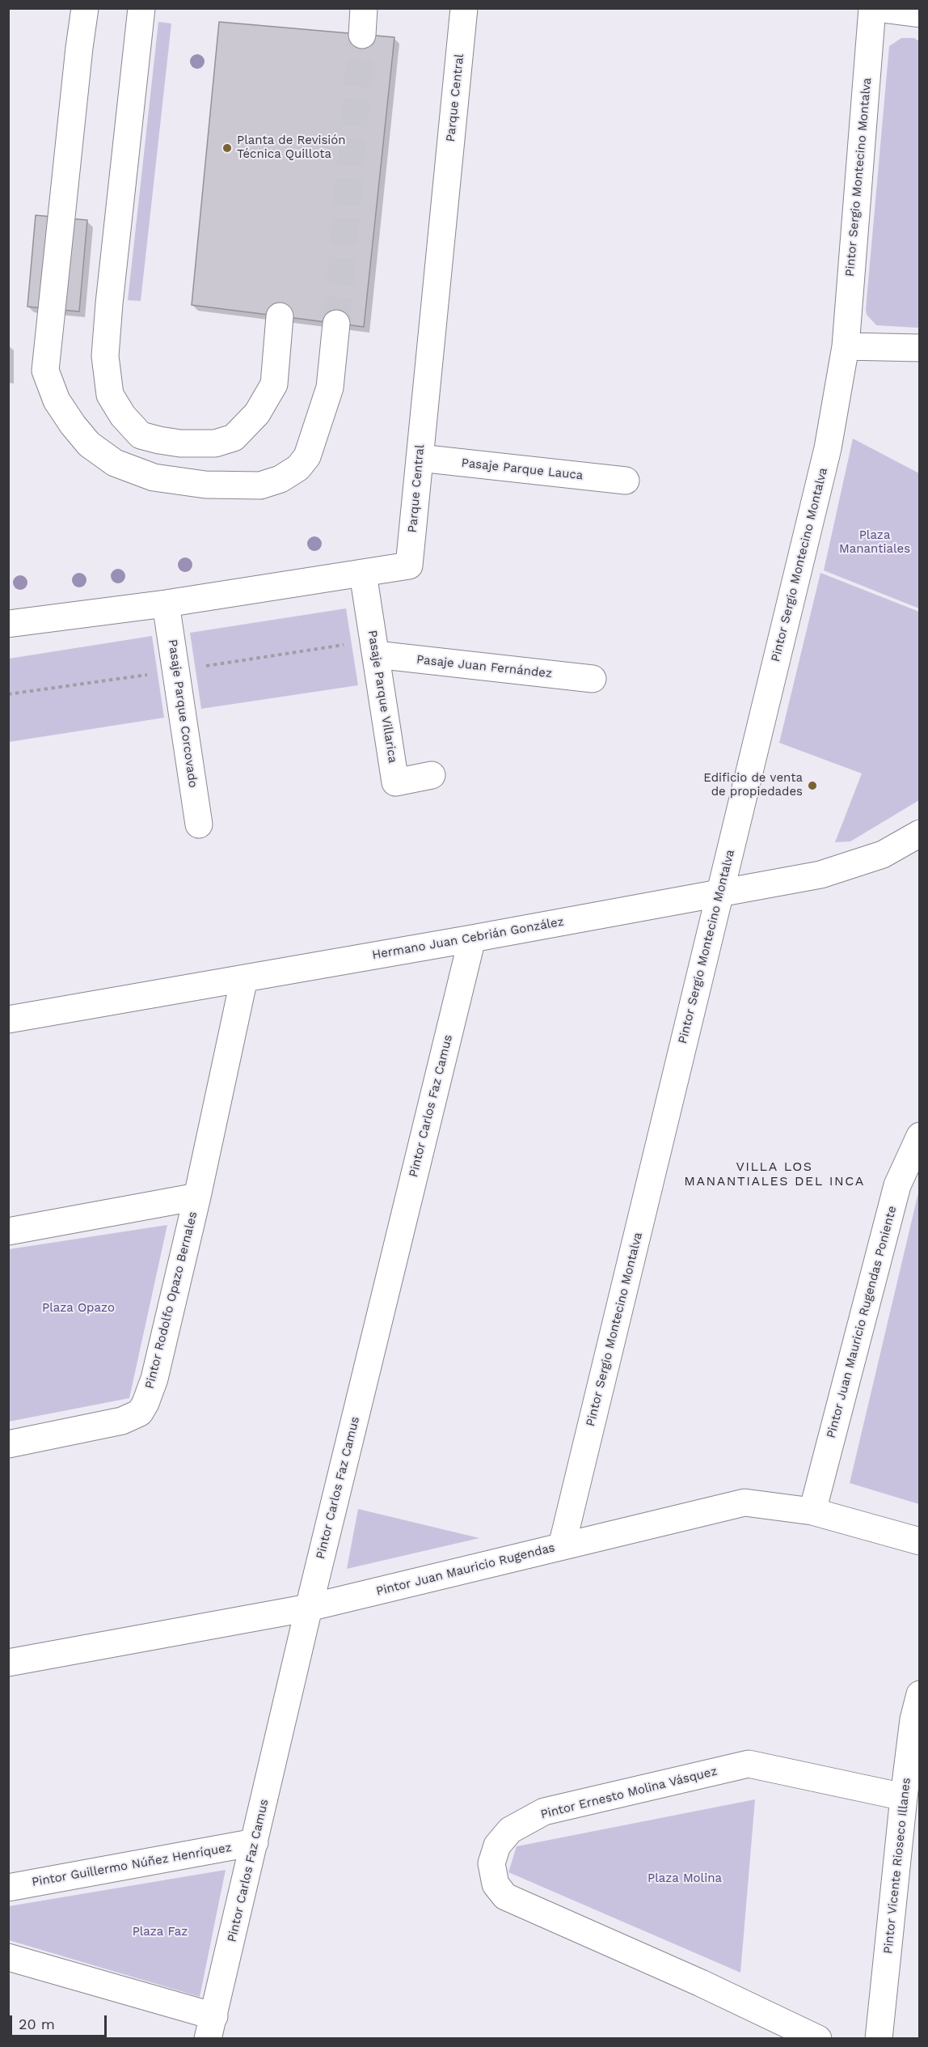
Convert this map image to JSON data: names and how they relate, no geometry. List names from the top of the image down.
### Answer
{
  "streets": {
    "street": [
      "Parque Central",
      "Pintor Sergio Montecino Montalva",
      "Pasaje Parque Lauca",
      "Pasaje Juan Fernández",
      "Pasaje Parque Villarica",
      "Pasaje Parque Corcovado",
      "Hermano Juan Cebrián González",
      "Pintor Carlos Faz Camus",
      "Pintor Rodolfo Opazo Bernales",
      "Pintor Juan Mauricio Rugendas Poniente",
      "Pintor Juan Mauricio Rugendas",
      "Pintor Ernesto Molina Vásquez",
      "Pintor Guillermo Núñez Henríquez",
      "Pintor Vicente Rioseco Illanes"
    ]
  },
  "crossings": [
    ["Parque Central", "Pasaje Parque Lauca"],
    ["Parque Central", "Pasaje Parque Villarica"],
    ["Parque Central", "Pasaje Parque Corcovado"],
    ["Pintor Sergio Montecino Montalva", "Hermano Juan Cebrián González"],
    ["Pintor Sergio Montecino Montalva", "Pintor Juan Mauricio Rugendas"],
    ["Pasaje Juan Fernández", "Pasaje Parque Villarica"],
    ["Hermano Juan Cebrián González", "Pintor Carlos Faz Camus"],
    ["Hermano Juan Cebrián González", "Pintor Rodolfo Opazo Bernales"],
    ["Pintor Carlos Faz Camus", "Pintor Juan Mauricio Rugendas"],
    ["Pintor Carlos Faz Camus", "Pintor Guillermo Núñez Henríquez"],
    ["Pintor Juan Mauricio Rugendas Poniente", "Pintor Juan Mauricio Rugendas"],
    ["Pintor Ernesto Molina Vásquez", "Pintor Vicente Rioseco Illanes"]
  ],
  "districts": ["VILLA LOS MANANTIALES DEL INCA"],
  "parks": [
    "Plaza Manantiales",
    "Plaza Opazo",
    "Plaza Molina",
    "Plaza Faz"
  ],
  "places": ["Planta de Revisión Técnica Quillota", "Edificio de venta de propiedades"],
  "scale_bar": "20 m"
}
